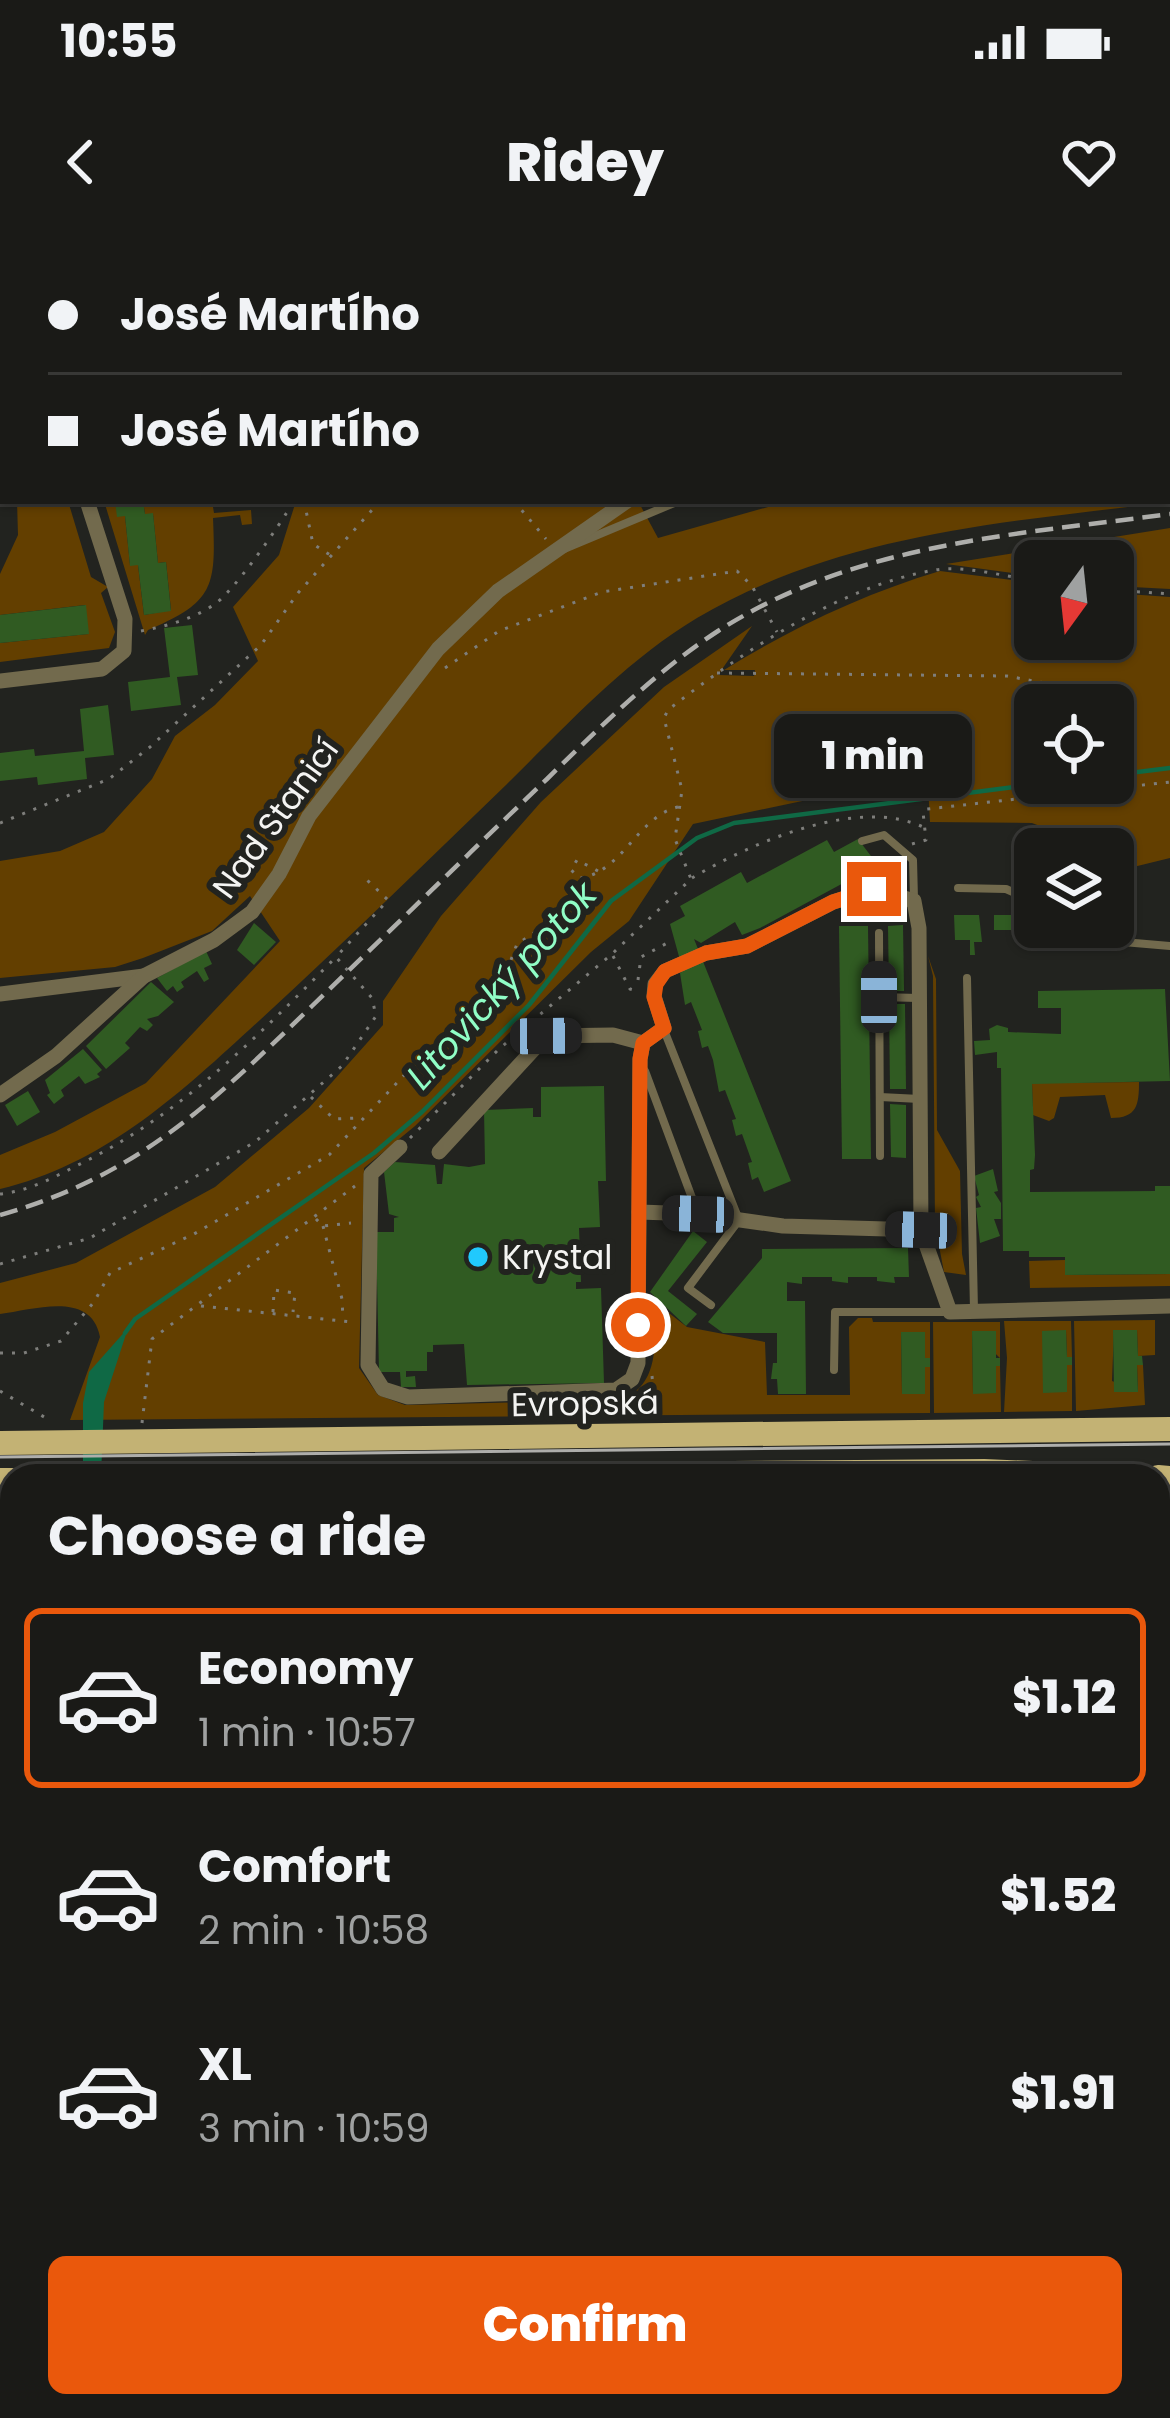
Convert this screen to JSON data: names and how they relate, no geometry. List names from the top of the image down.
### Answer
{
  "streets": {
    "main road": ["Evropská"],
    "street": ["Nad Stanicí"]
  },
  "water": ["Litovický potok"],
  "places": ["Krystal"],
  "north": "bottom",
  "page": {
    "status": "10:55",
    "header": "Ridey",
    "banner": ["José Martího", "José Martího"],
    "bubble": "1 min",
    "heading": "Choose a ride",
    "list": [
      {
        "name": "Economy",
        "note": "1 min · 10:57",
        "value": "$1.12"
      },
      {
        "name": "Comfort",
        "note": "2 min · 10:58",
        "value": "$1.52"
      },
      {
        "name": "XL",
        "note": "3 min · 10:59",
        "value": "$1.91"
      }
    ],
    "buttons": "Confirm"
  }
}
